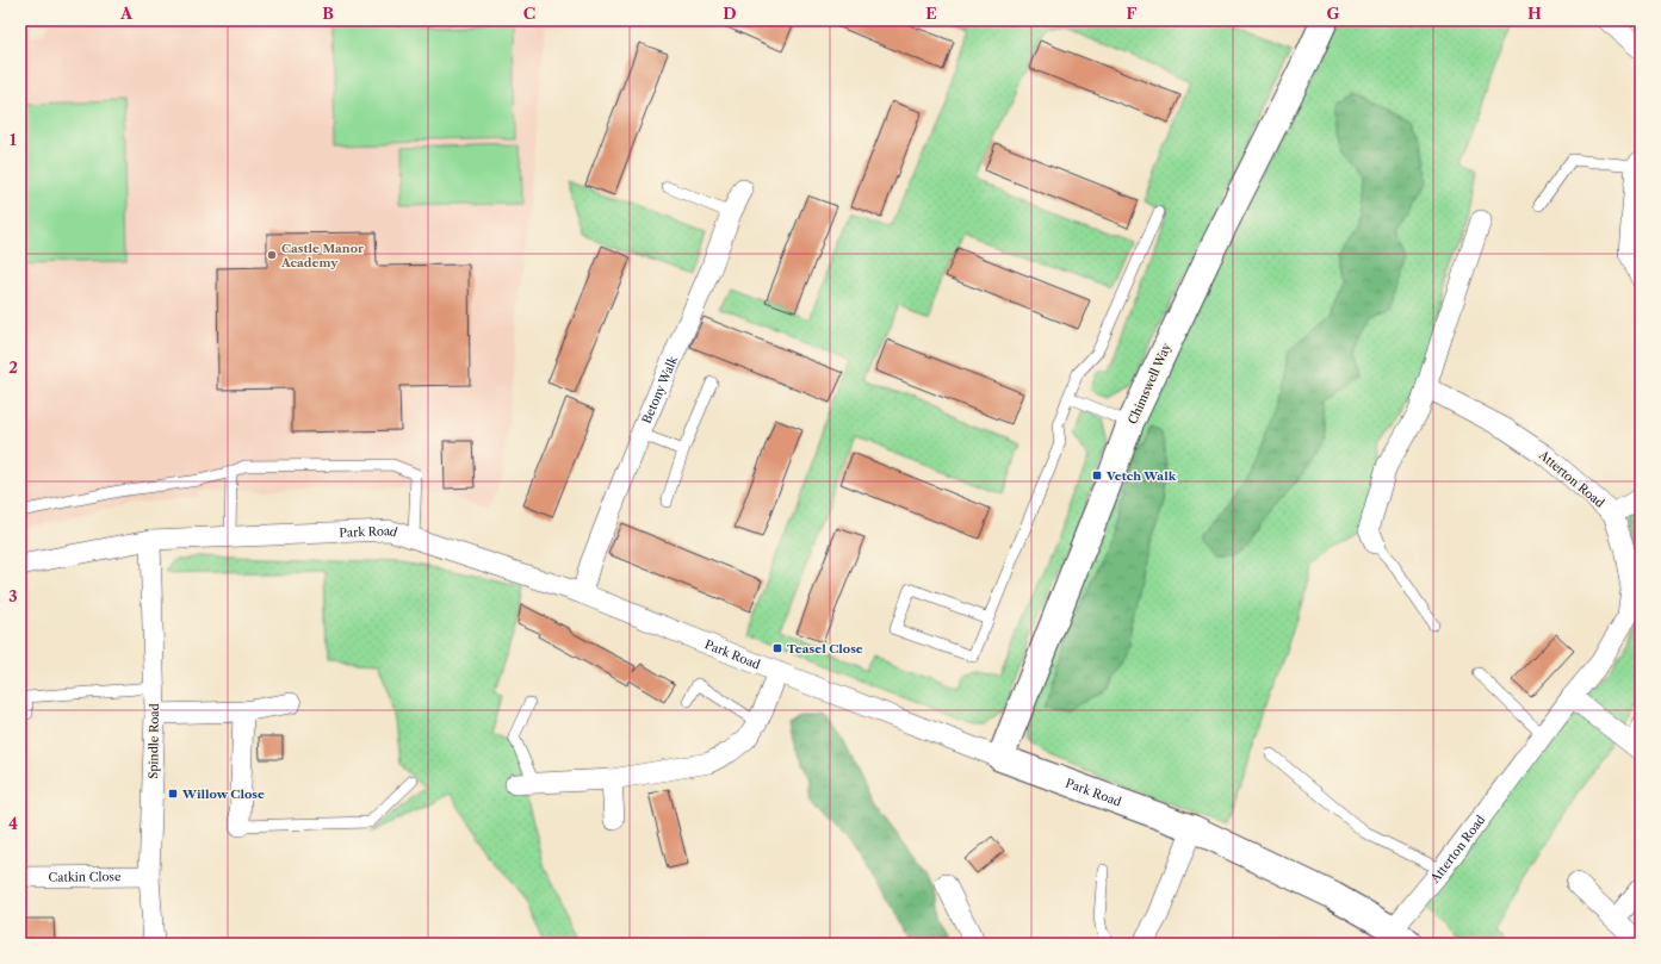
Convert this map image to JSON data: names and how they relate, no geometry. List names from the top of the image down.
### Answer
{
  "streets": {
    "street": [
      "Chimswell Way",
      "Betony Walk",
      "Atterton Road",
      "Park Road",
      "Spindle Road",
      "Catkin Close"
    ]
  },
  "crossings": [
    ["Chimswell Way", "Park Road"],
    ["Betony Walk", "Park Road"],
    ["Atterton Road", "Park Road"],
    ["Park Road", "Spindle Road"],
    ["Spindle Road", "Catkin Close"]
  ],
  "places": {
    "other": ["Castle Manor Academy"],
    "transit": ["Vetch Walk", "Teasel Close", "Willow Close"]
  },
  "grid": {
    "columns": [
      "A",
      "B",
      "C",
      "D",
      "E",
      "F",
      "G",
      "H"
    ],
    "rows": [
      "1",
      "2",
      "3",
      "4"
    ]
  }
}
